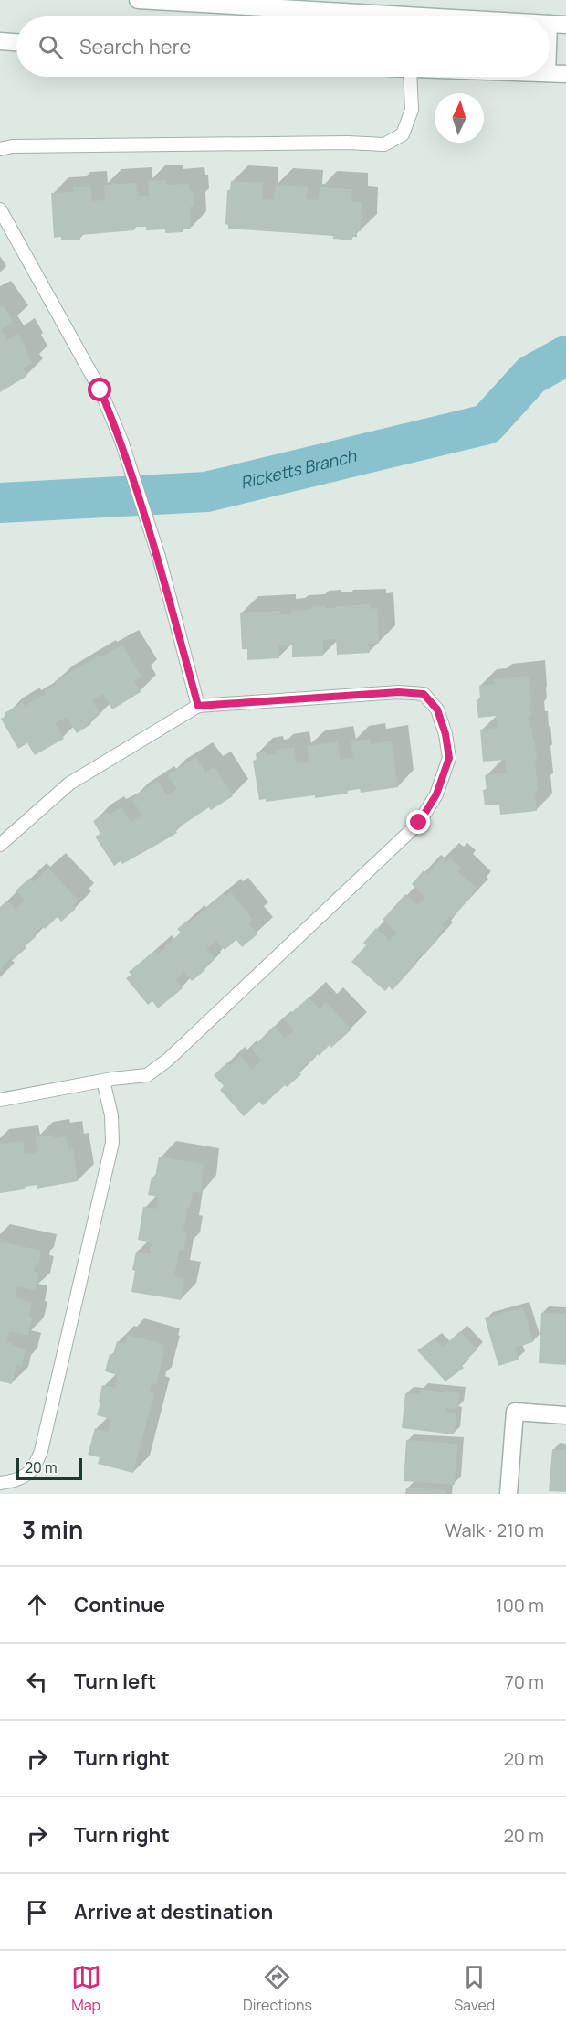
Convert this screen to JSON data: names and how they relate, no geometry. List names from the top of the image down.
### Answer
{
  "water": ["Ricketts Branch"],
  "scale_bar": "20 m",
  "north": "top",
  "page": {
    "search": "Search here",
    "scale": "20 m",
    "heading": ["3 min", "Walk · 210 m"],
    "list": [
      ["Continue", "100 m"],
      ["Turn left", "70 m"],
      ["Turn right", "20 m"],
      ["Turn right", "20 m"],
      "Arrive at destination"
    ],
    "nav": ["Map", "Directions", "Saved"]
  }
}
